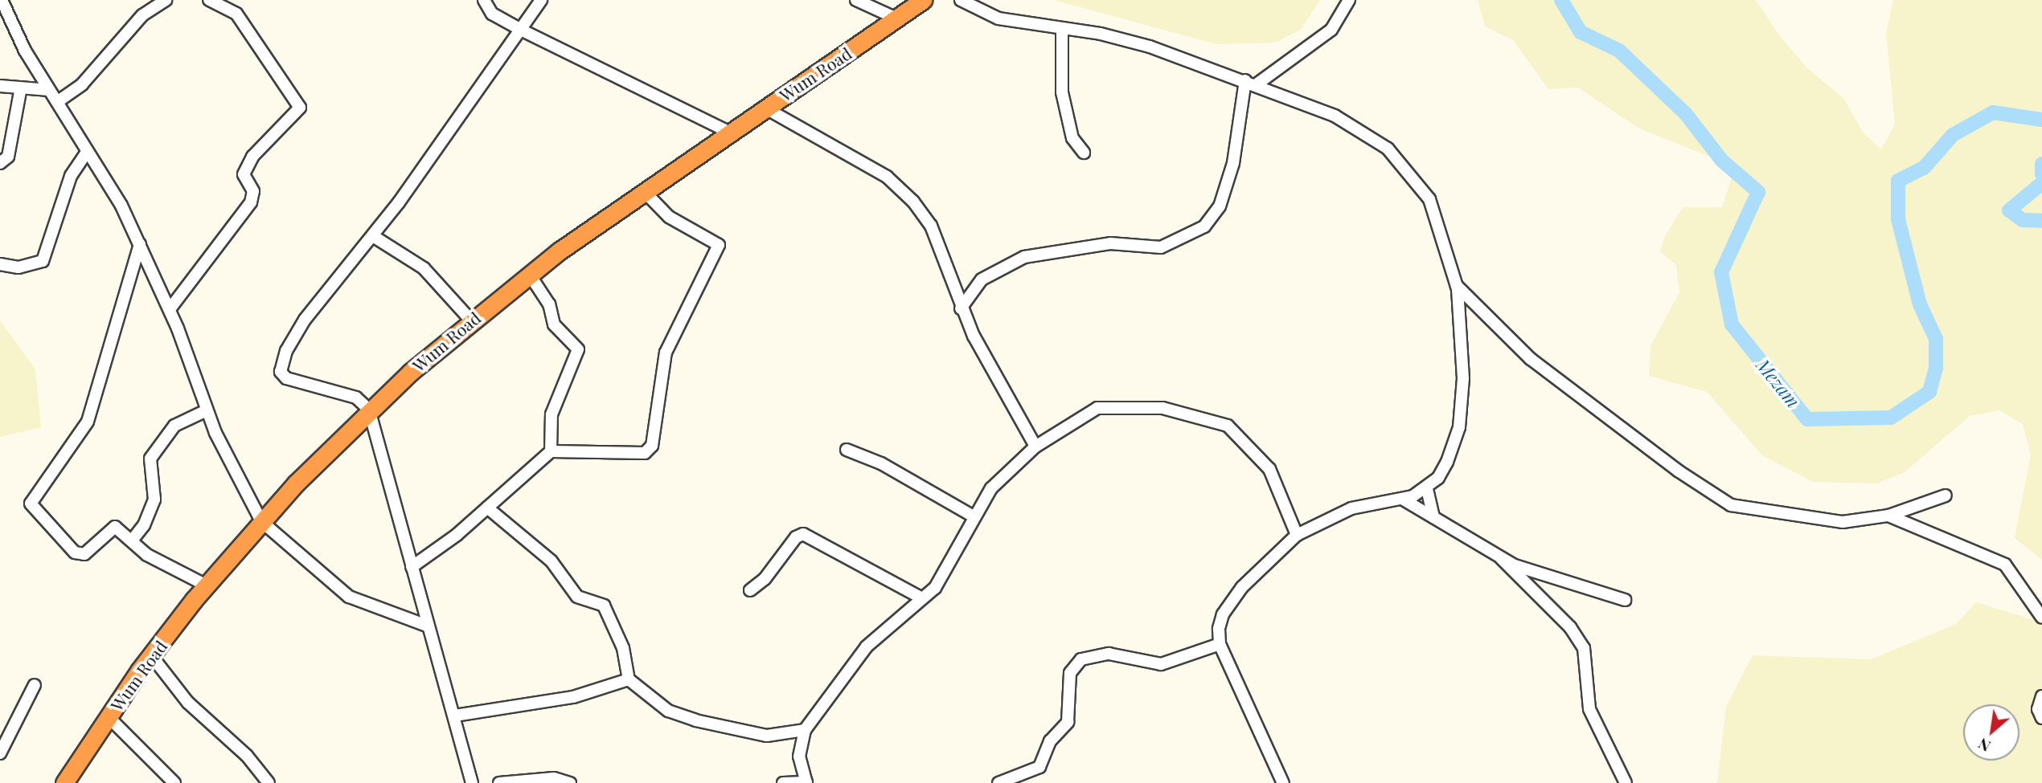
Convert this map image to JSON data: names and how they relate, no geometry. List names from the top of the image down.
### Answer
{
  "streets": {
    "highway": ["Wum Road"]
  },
  "water": ["Mezam"],
  "north": "bottom left"
}
